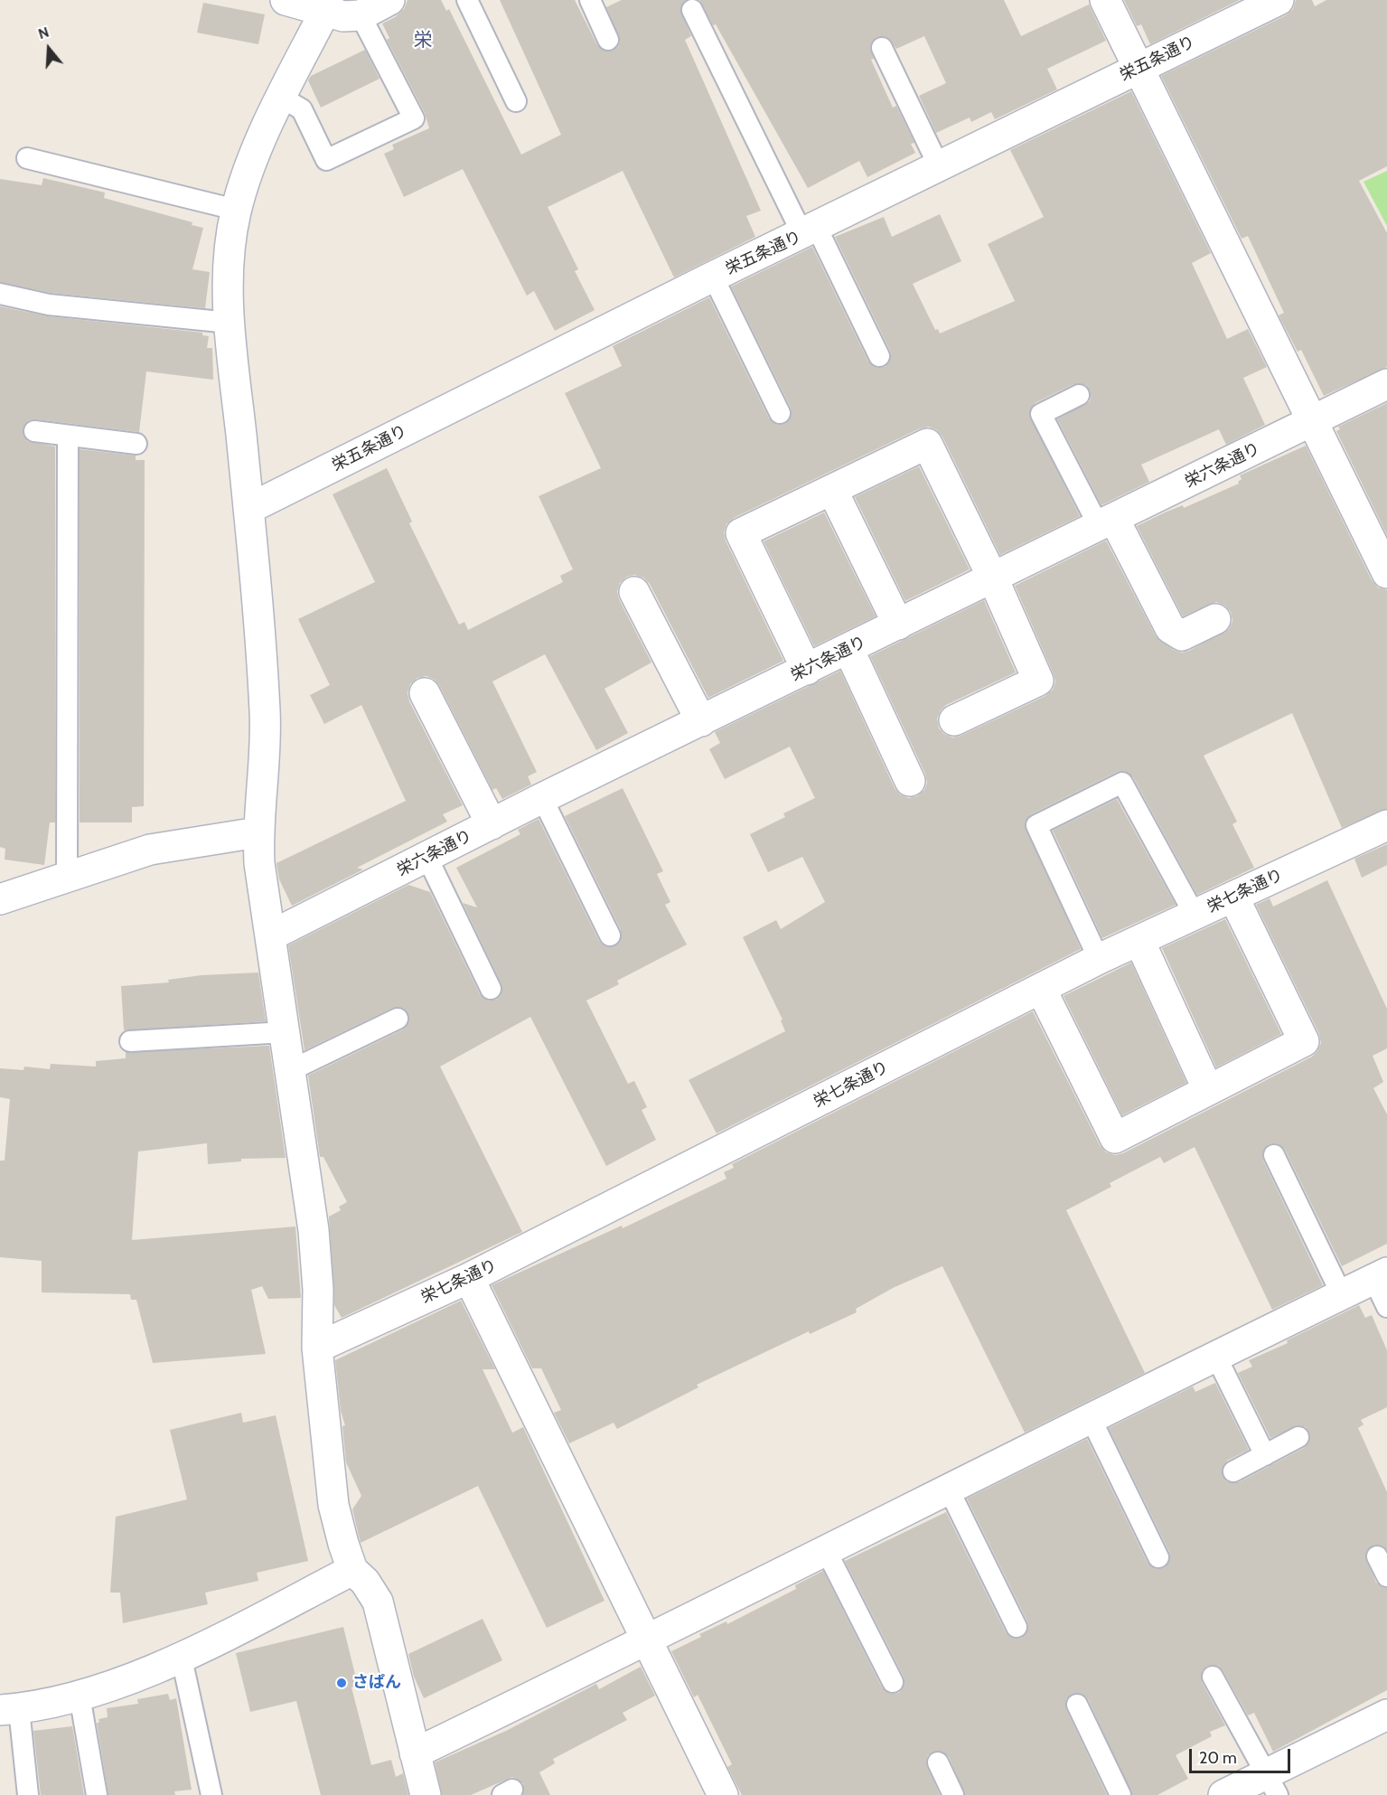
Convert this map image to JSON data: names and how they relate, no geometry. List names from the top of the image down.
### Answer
{
  "streets": {
    "street": ["栄五条通り", "栄六条通り", "栄七条通り"]
  },
  "districts": ["栄"],
  "places": ["さぱん"],
  "scale_bar": "20 m",
  "north": "top"
}
